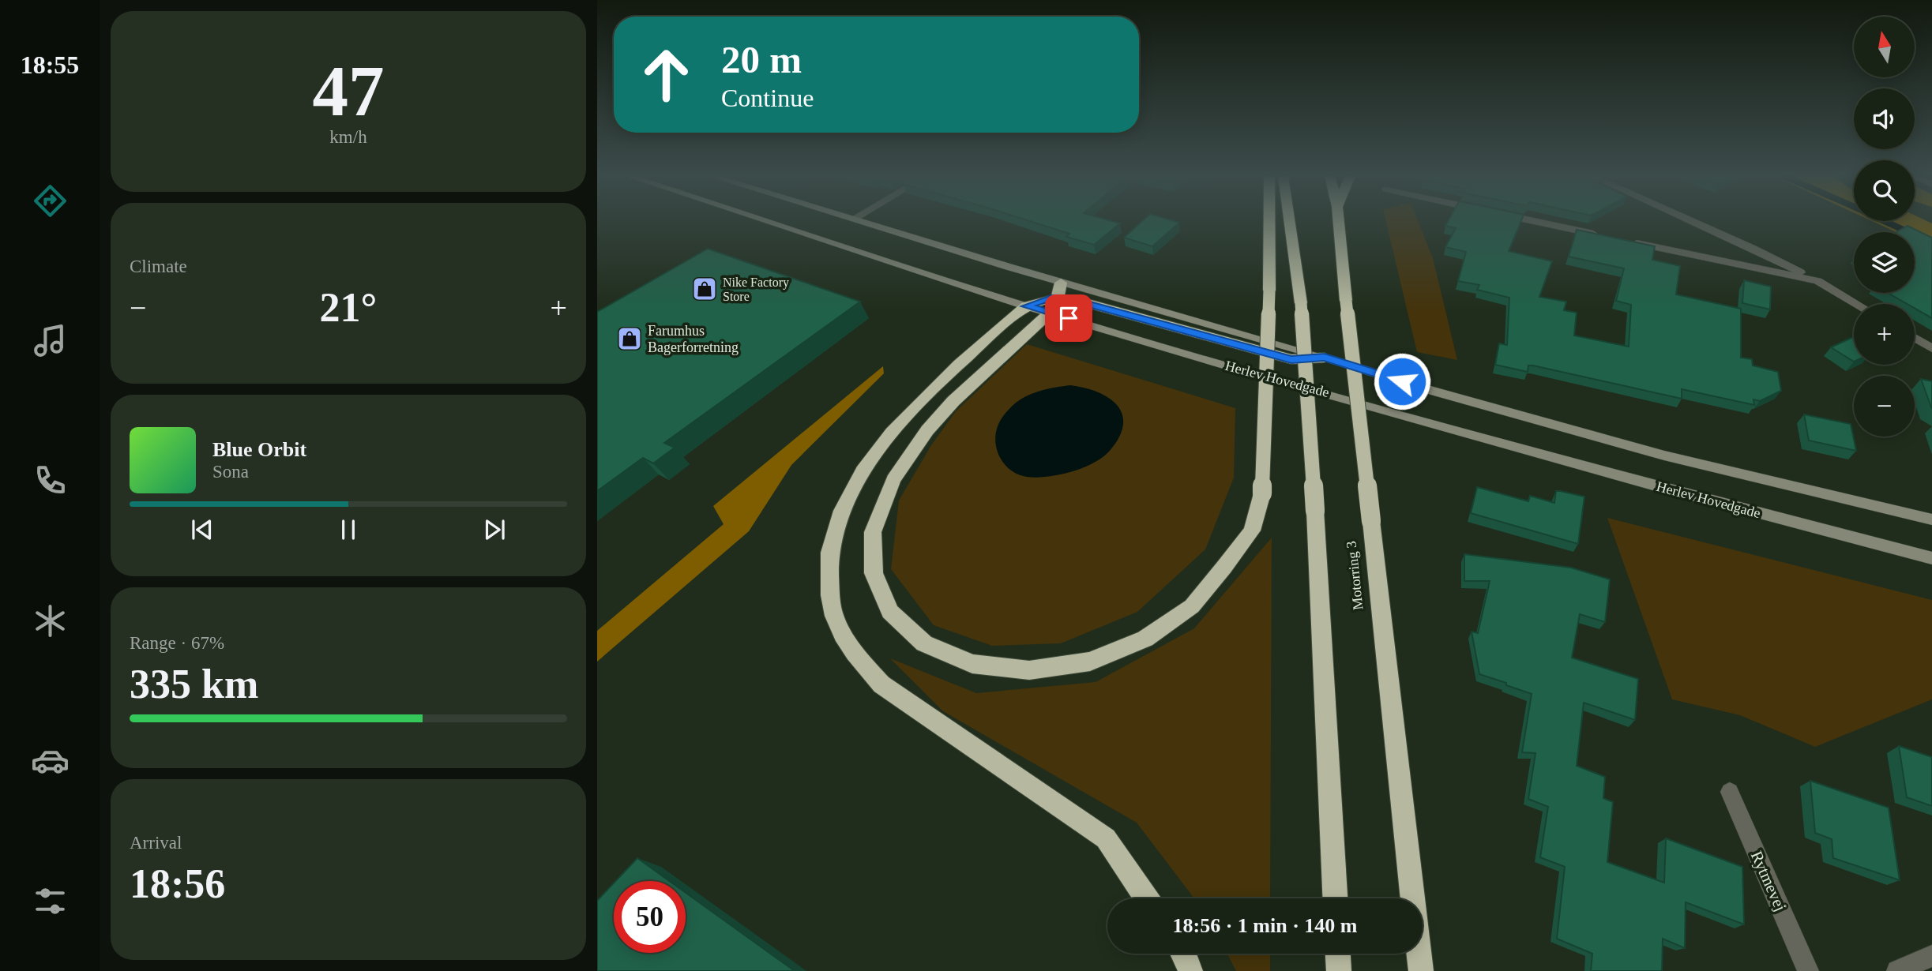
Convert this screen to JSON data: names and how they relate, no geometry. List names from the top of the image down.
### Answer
{
  "streets": {
    "highway": ["Motorring 3"],
    "main road": ["Herlev Hovedgade"],
    "street": ["Rytmevej"]
  },
  "places": {
    "shop": ["Nike Factory Store", "Farumhus Bagerforretning"]
  },
  "north": "top",
  "page": {
    "tabs": "18:55",
    "tile": [
      ["47", "km/h"],
      "Climate",
      ["Range · 67%", "335 km"],
      ["Arrival", "18:56"]
    ],
    "map_buttons": ["+", "−"],
    "turn": ["20 m", "Continue"],
    "heat": ["−", "21°", "+"],
    "song": ["Blue Orbit", "Sona"],
    "limit": "50",
    "trip": "18:56 · 1 min · 140 m"
  }
}
